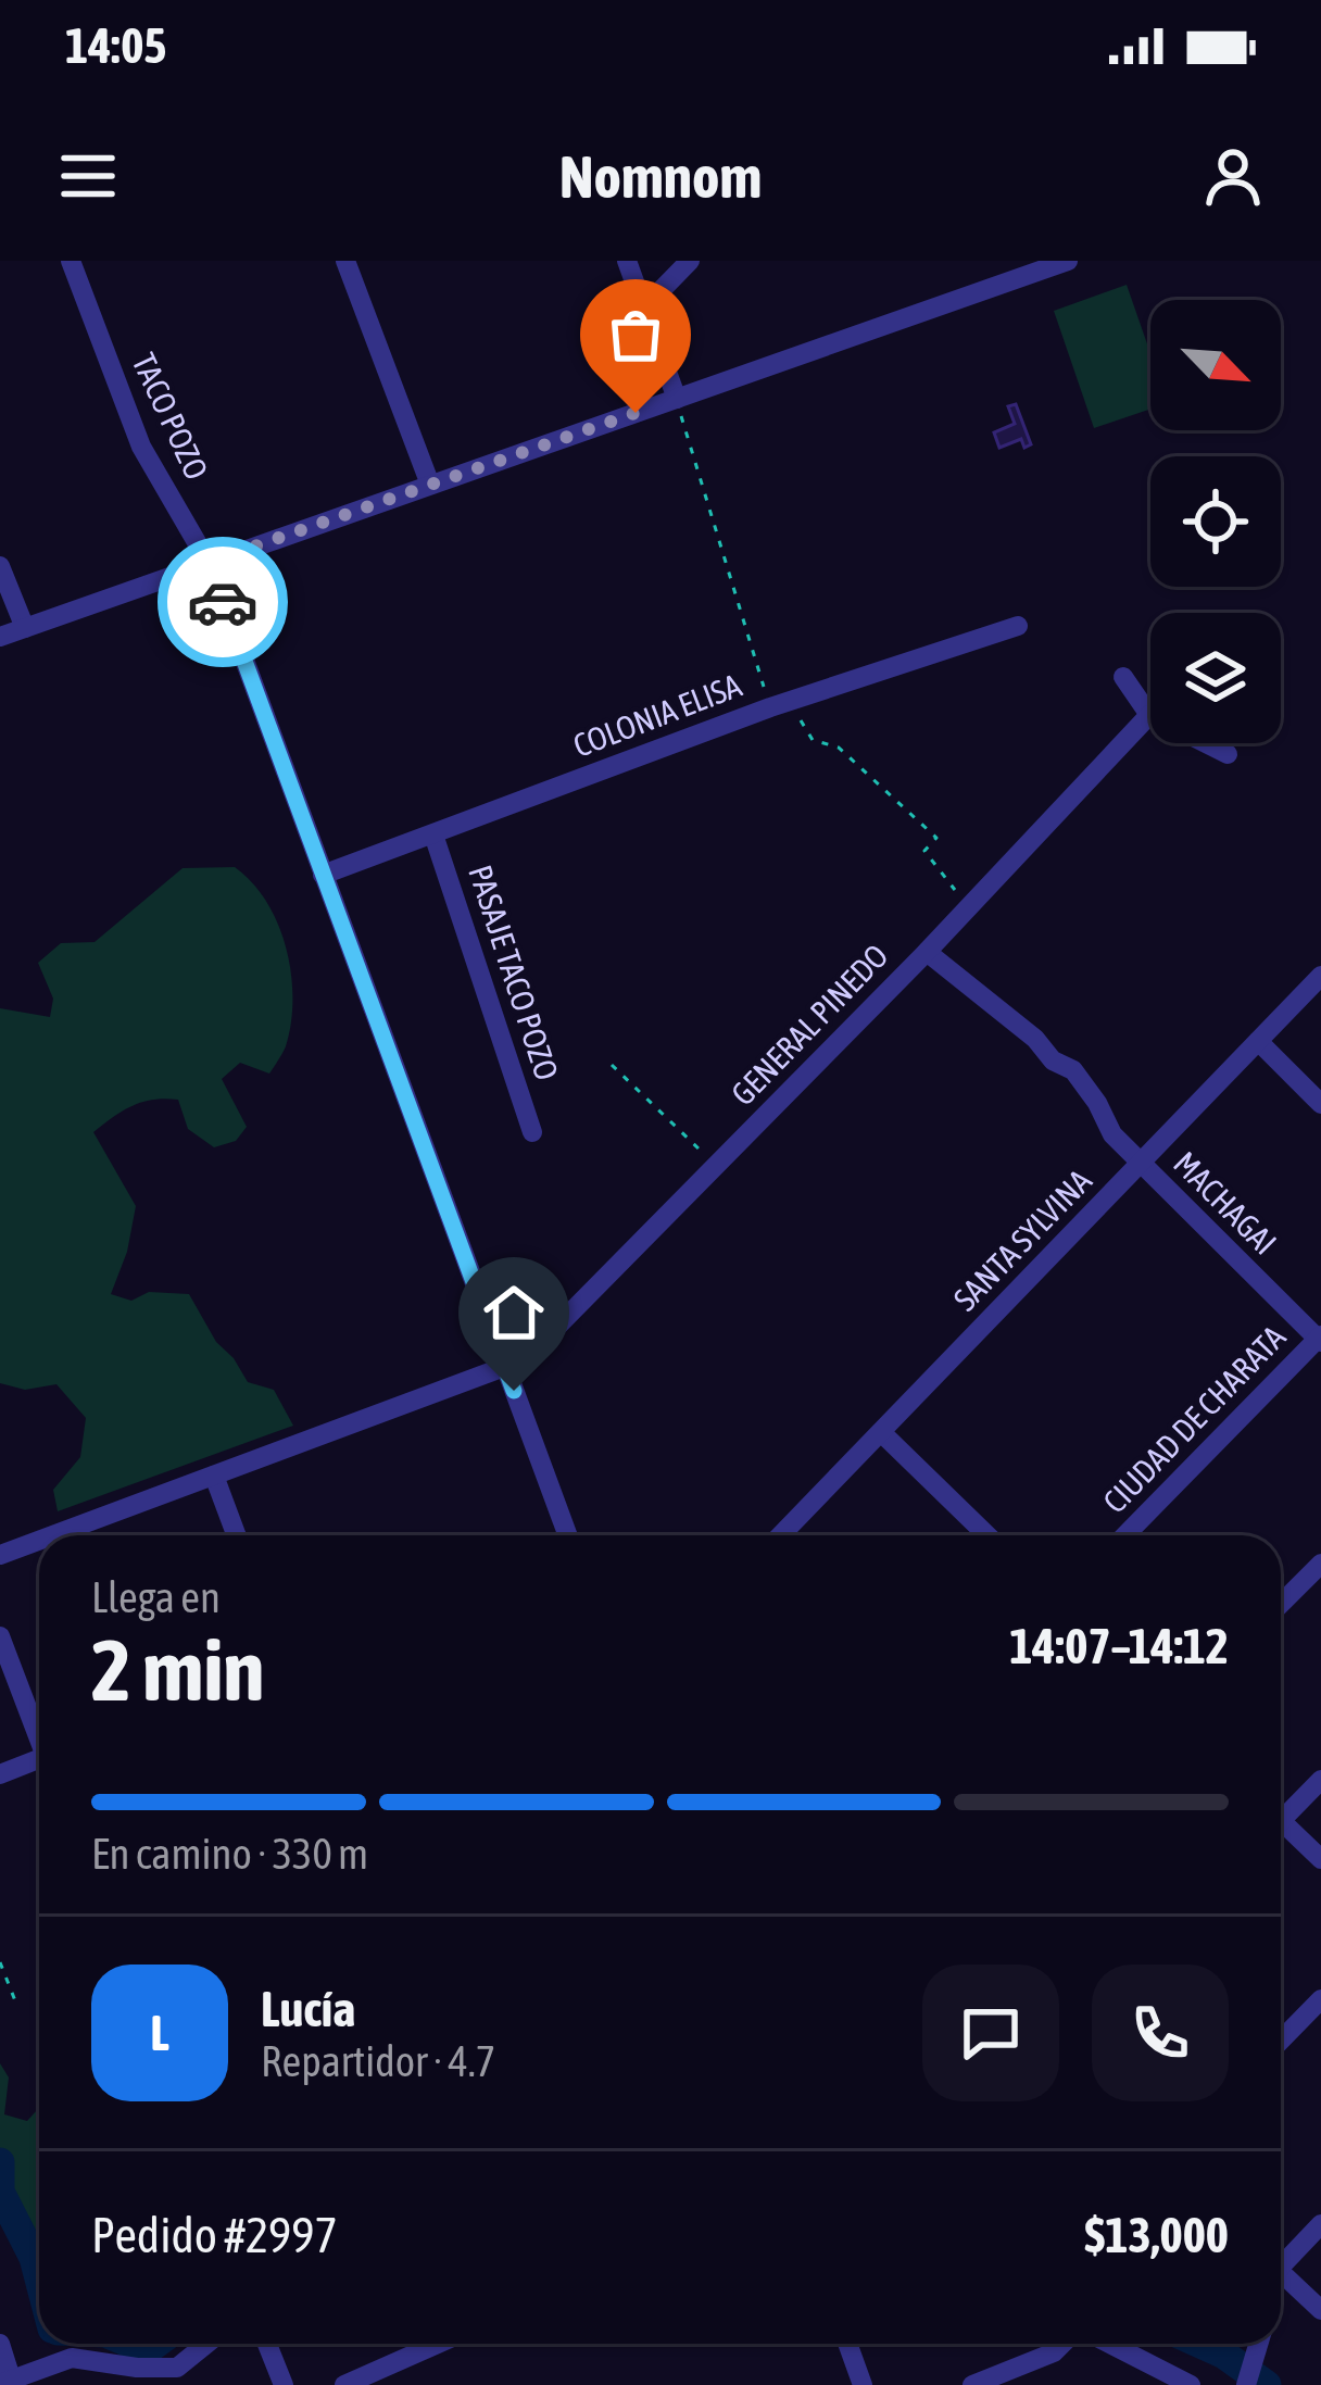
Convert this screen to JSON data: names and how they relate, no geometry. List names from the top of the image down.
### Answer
{
  "streets": {
    "street": [
      "TACO POZO",
      "COLONIA ELISA",
      "PASAJE TACO POZO",
      "GENERAL PINEDO",
      "MACHAGAI",
      "SANTA SYLVINA",
      "CIUDAD DE CHARATA"
    ]
  },
  "crossings": [
    ["TACO POZO", "COLONIA ELISA"],
    ["TACO POZO", "GENERAL PINEDO"],
    ["COLONIA ELISA", "PASAJE TACO POZO"],
    ["GENERAL PINEDO", "MACHAGAI"],
    ["MACHAGAI", "SANTA SYLVINA"],
    ["MACHAGAI", "CIUDAD DE CHARATA"]
  ],
  "north": "bottom right",
  "page": {
    "status": "14:05",
    "header": "Nomnom",
    "heading": ["2 min", "Llega en", "14:07–14:12"],
    "panel": [
      "Lucía",
      "Repartidor · 4.7",
      "Pedido #2997",
      "$13,000"
    ],
    "bar": "En camino · 330 m",
    "round": "L"
  }
}
